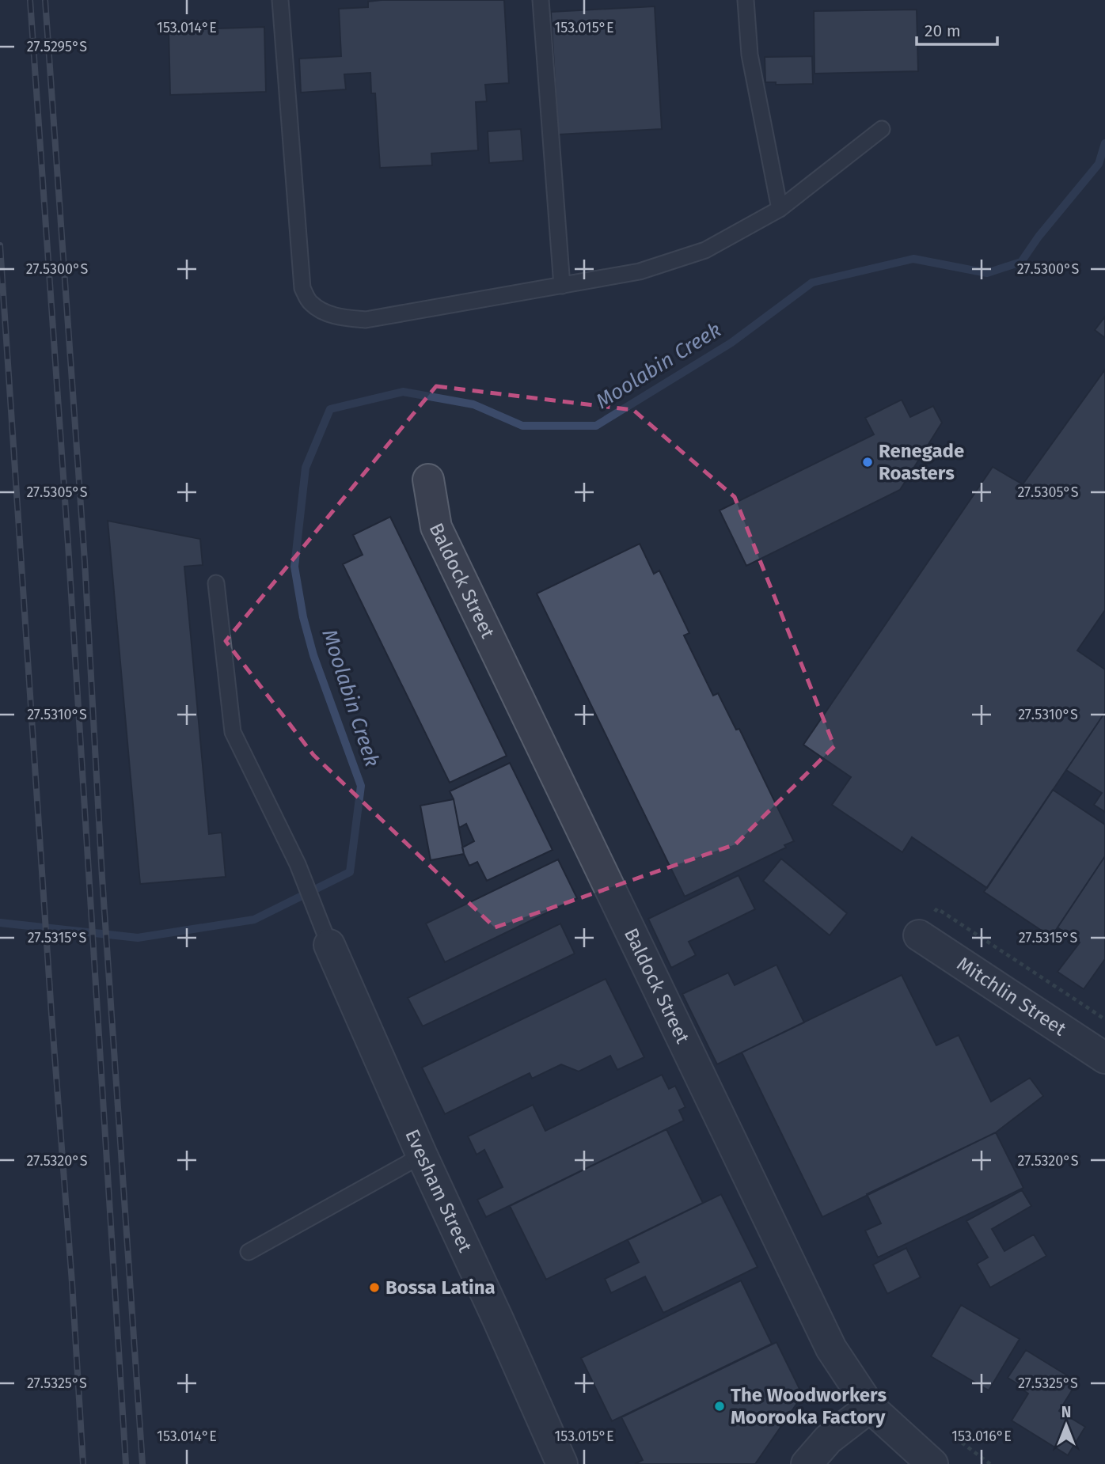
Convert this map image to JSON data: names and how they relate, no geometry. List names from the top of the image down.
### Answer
{
  "streets": {
    "street": ["Baldock Street", "Mitchlin Street", "Evesham Street"]
  },
  "water": ["Moolabin Creek"],
  "places": ["Renegade Roasters", "Bossa Latina", "The Woodworkers Moorooka Factory"],
  "scale_bar": "20 m",
  "north": "top",
  "coordinates": [
    "153.014°E",
    "153.015°E",
    "27.5295°S",
    "27.5300°S",
    "27.5305°S",
    "27.5310°S",
    "27.5315°S",
    "27.5320°S",
    "27.5325°S",
    "153.016°E"
  ]
}
